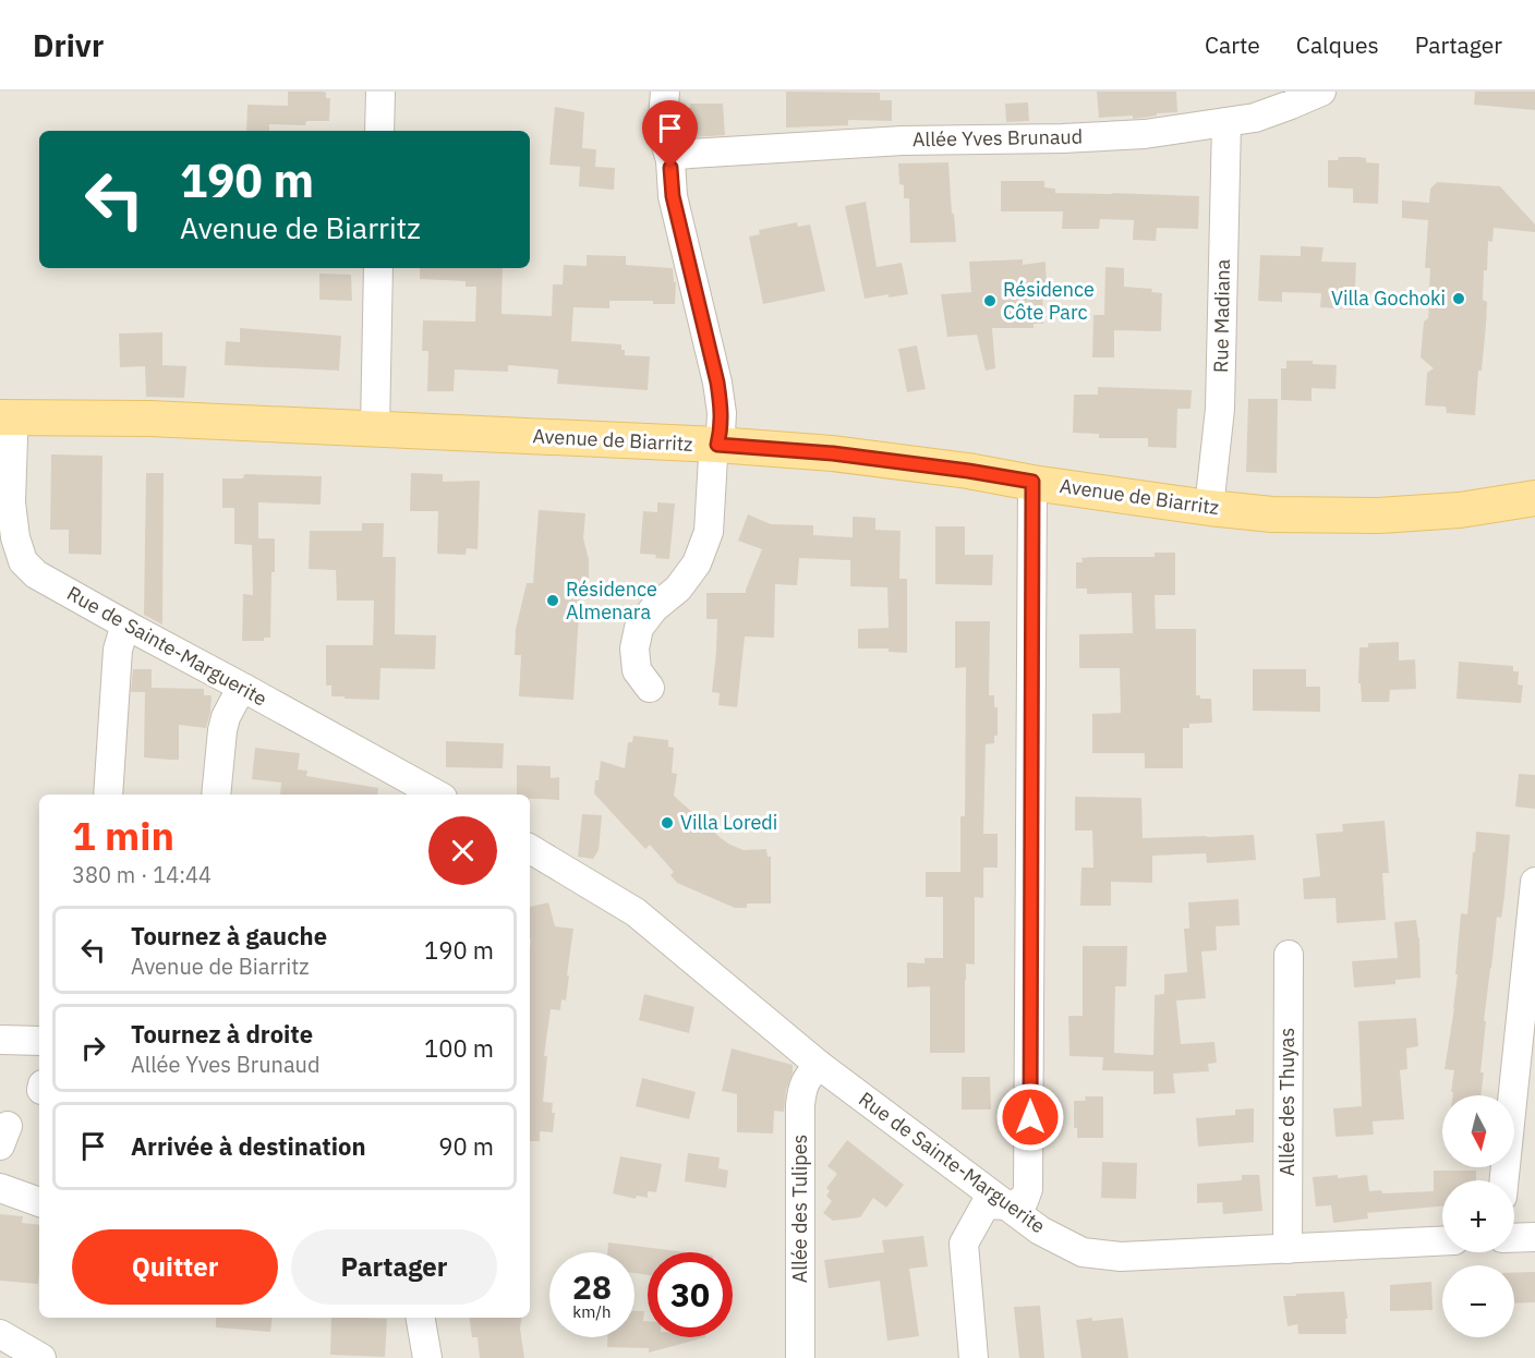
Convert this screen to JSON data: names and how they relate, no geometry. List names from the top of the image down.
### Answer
{
  "streets": {
    "main road": ["Avenue de Biarritz"],
    "street": [
      "Allée Yves Brunaud",
      "Rue Madiana",
      "Rue de Sainte-Marguerite",
      "Allée des Thuyas",
      "Allée des Tulipes"
    ]
  },
  "crossings": [
    ["Allée Yves Brunaud", "Rue Madiana"],
    ["Rue Madiana", "Avenue de Biarritz"],
    ["Avenue de Biarritz", "Rue de Sainte-Marguerite"],
    ["Rue de Sainte-Marguerite", "Allée des Thuyas"],
    ["Rue de Sainte-Marguerite", "Allée des Tulipes"]
  ],
  "places": [
    "Villa Gochoki",
    "Résidence Côte Parc",
    "Résidence Almenara",
    "Villa Loredi"
  ],
  "north": "bottom",
  "page": {
    "header": "Drivr",
    "nav": ["Carte", "Calques", "Partager"],
    "turn": ["190 m", "Avenue de Biarritz"],
    "heading": ["1 min", "380 m · 14:44"],
    "list": [
      {
        "name": "Tournez à gauche",
        "note": "Avenue de Biarritz",
        "value": "190 m"
      },
      {
        "name": "Tournez à droite",
        "note": "Allée Yves Brunaud",
        "value": "100 m"
      },
      {
        "name": "Arrivée à destination",
        "value": "90 m"
      }
    ],
    "map_buttons": ["+", "−"],
    "buttons": ["Quitter", "Partager"],
    "speed": "28 km/h",
    "limit": "30"
  }
}
